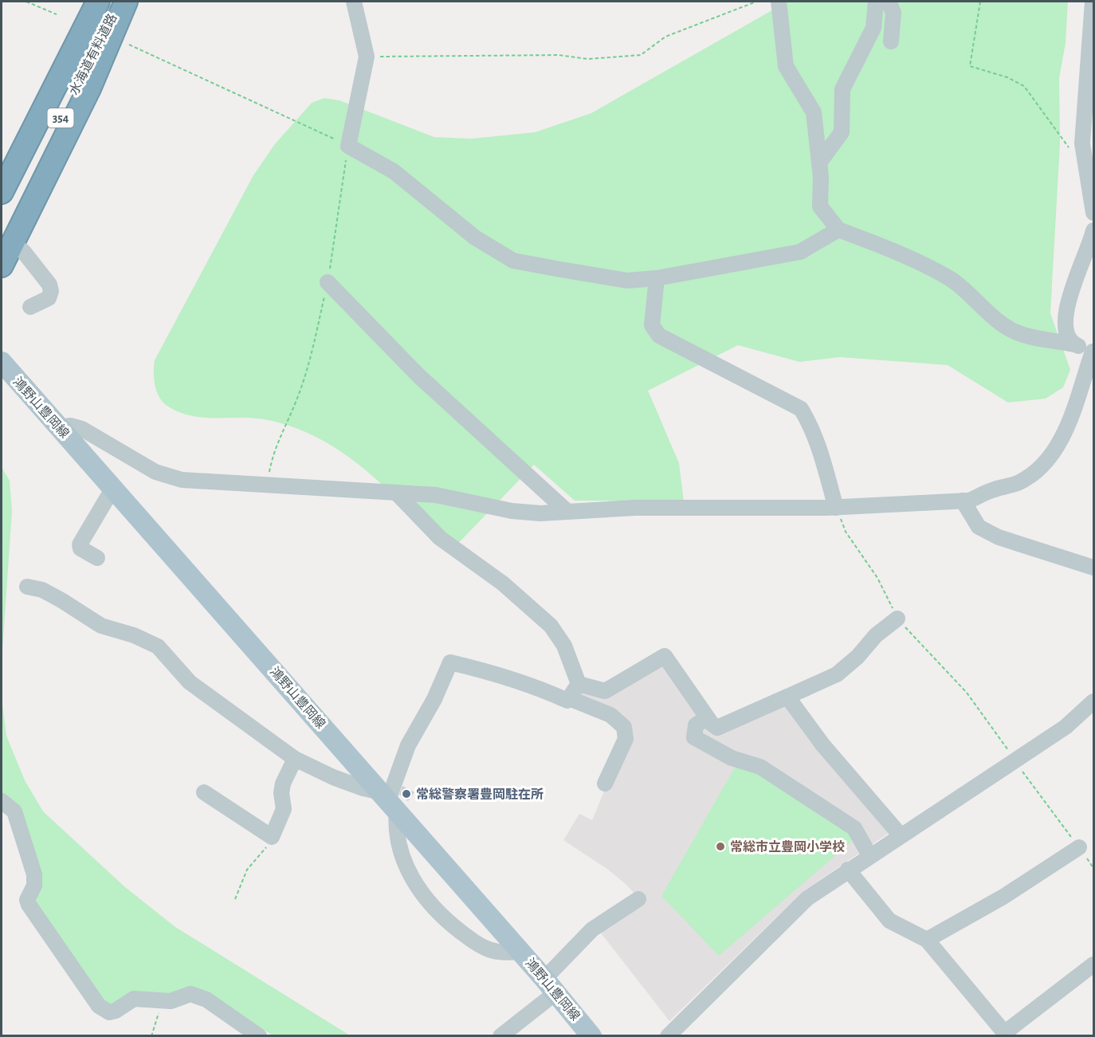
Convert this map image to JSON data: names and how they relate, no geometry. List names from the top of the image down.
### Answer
{
  "streets": {
    "highway": ["水海道有料道路", "354"],
    "main road": ["鴻野山豊岡線"]
  },
  "places": ["常総警察署豊岡駐在所", "常総市立豊岡小学校"]
}
